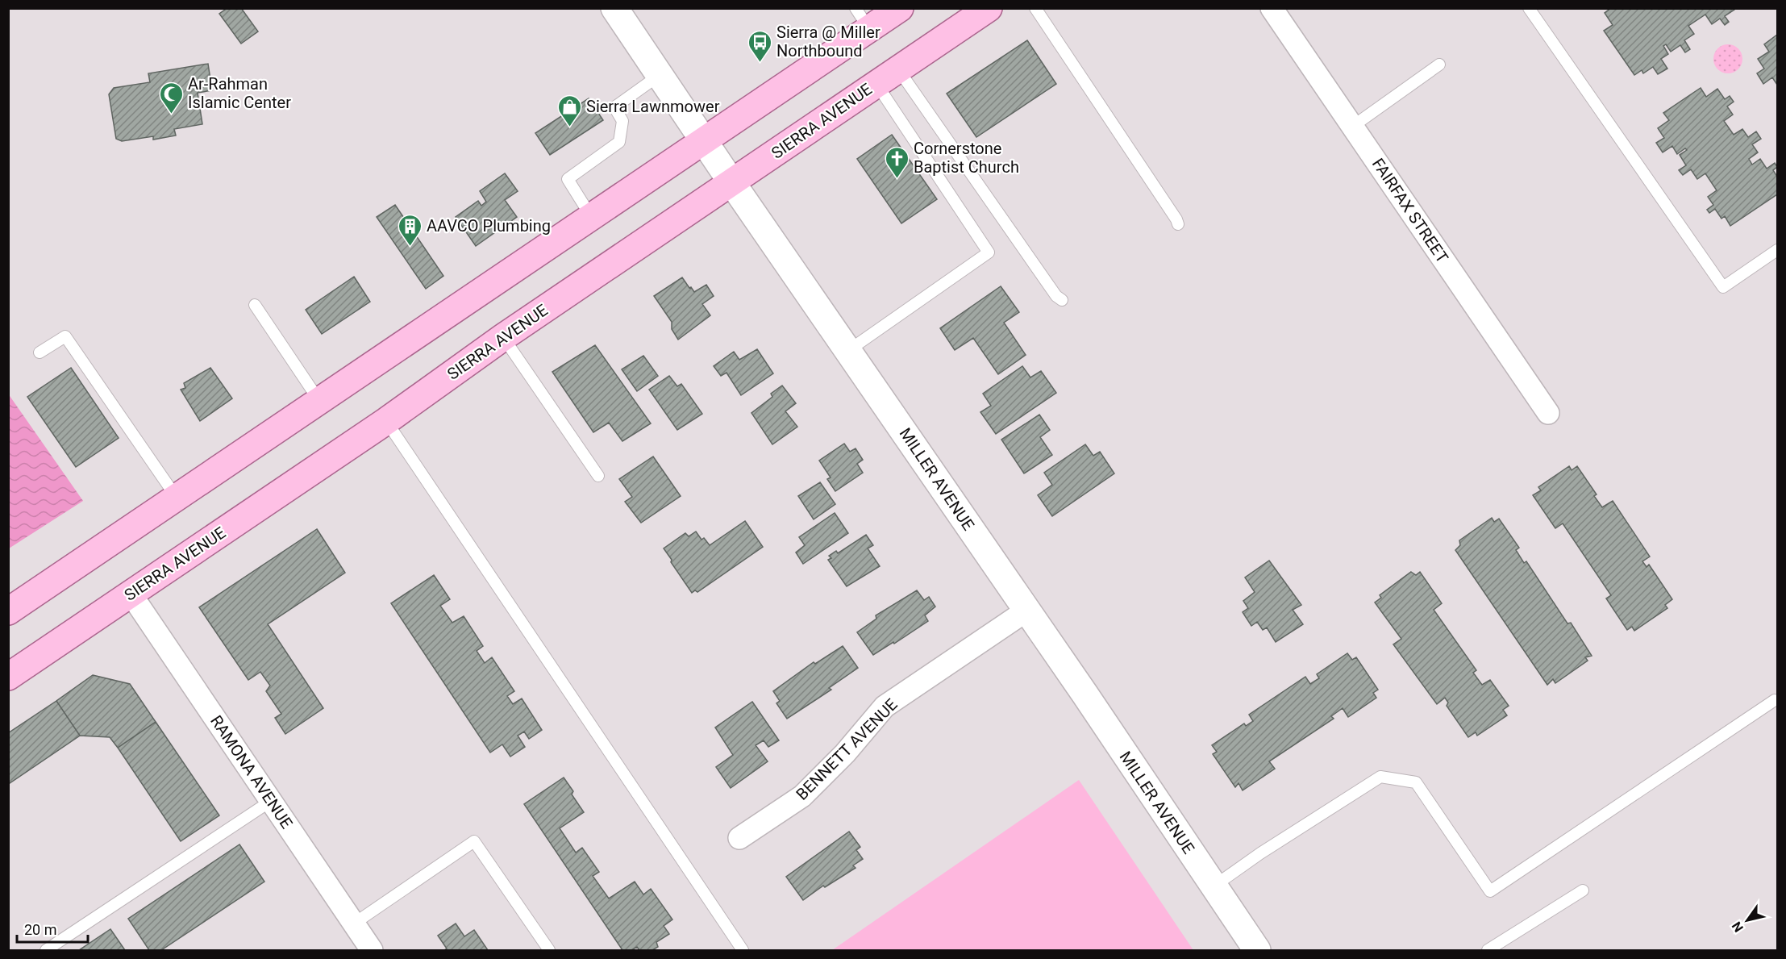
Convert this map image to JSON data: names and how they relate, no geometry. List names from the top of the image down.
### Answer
{
  "streets": {
    "main road": ["SIERRA AVENUE"],
    "street": [
      "FAIRFAX STREET",
      "MILLER AVENUE",
      "BENNETT AVENUE",
      "RAMONA AVENUE"
    ]
  },
  "crossings": [
    ["SIERRA AVENUE", "MILLER AVENUE"],
    ["SIERRA AVENUE", "RAMONA AVENUE"],
    ["MILLER AVENUE", "BENNETT AVENUE"]
  ],
  "places": {
    "bus stop": ["Sierra @ Miller Northbound"],
    "mosque": ["Ar-Rahman Islamic Center"],
    "shop": ["Sierra Lawnmower"],
    "church": ["Cornerstone Baptist Church"],
    "building": ["AAVCO Plumbing"]
  },
  "scale_bar": "20 m",
  "north": "bottom left"
}
